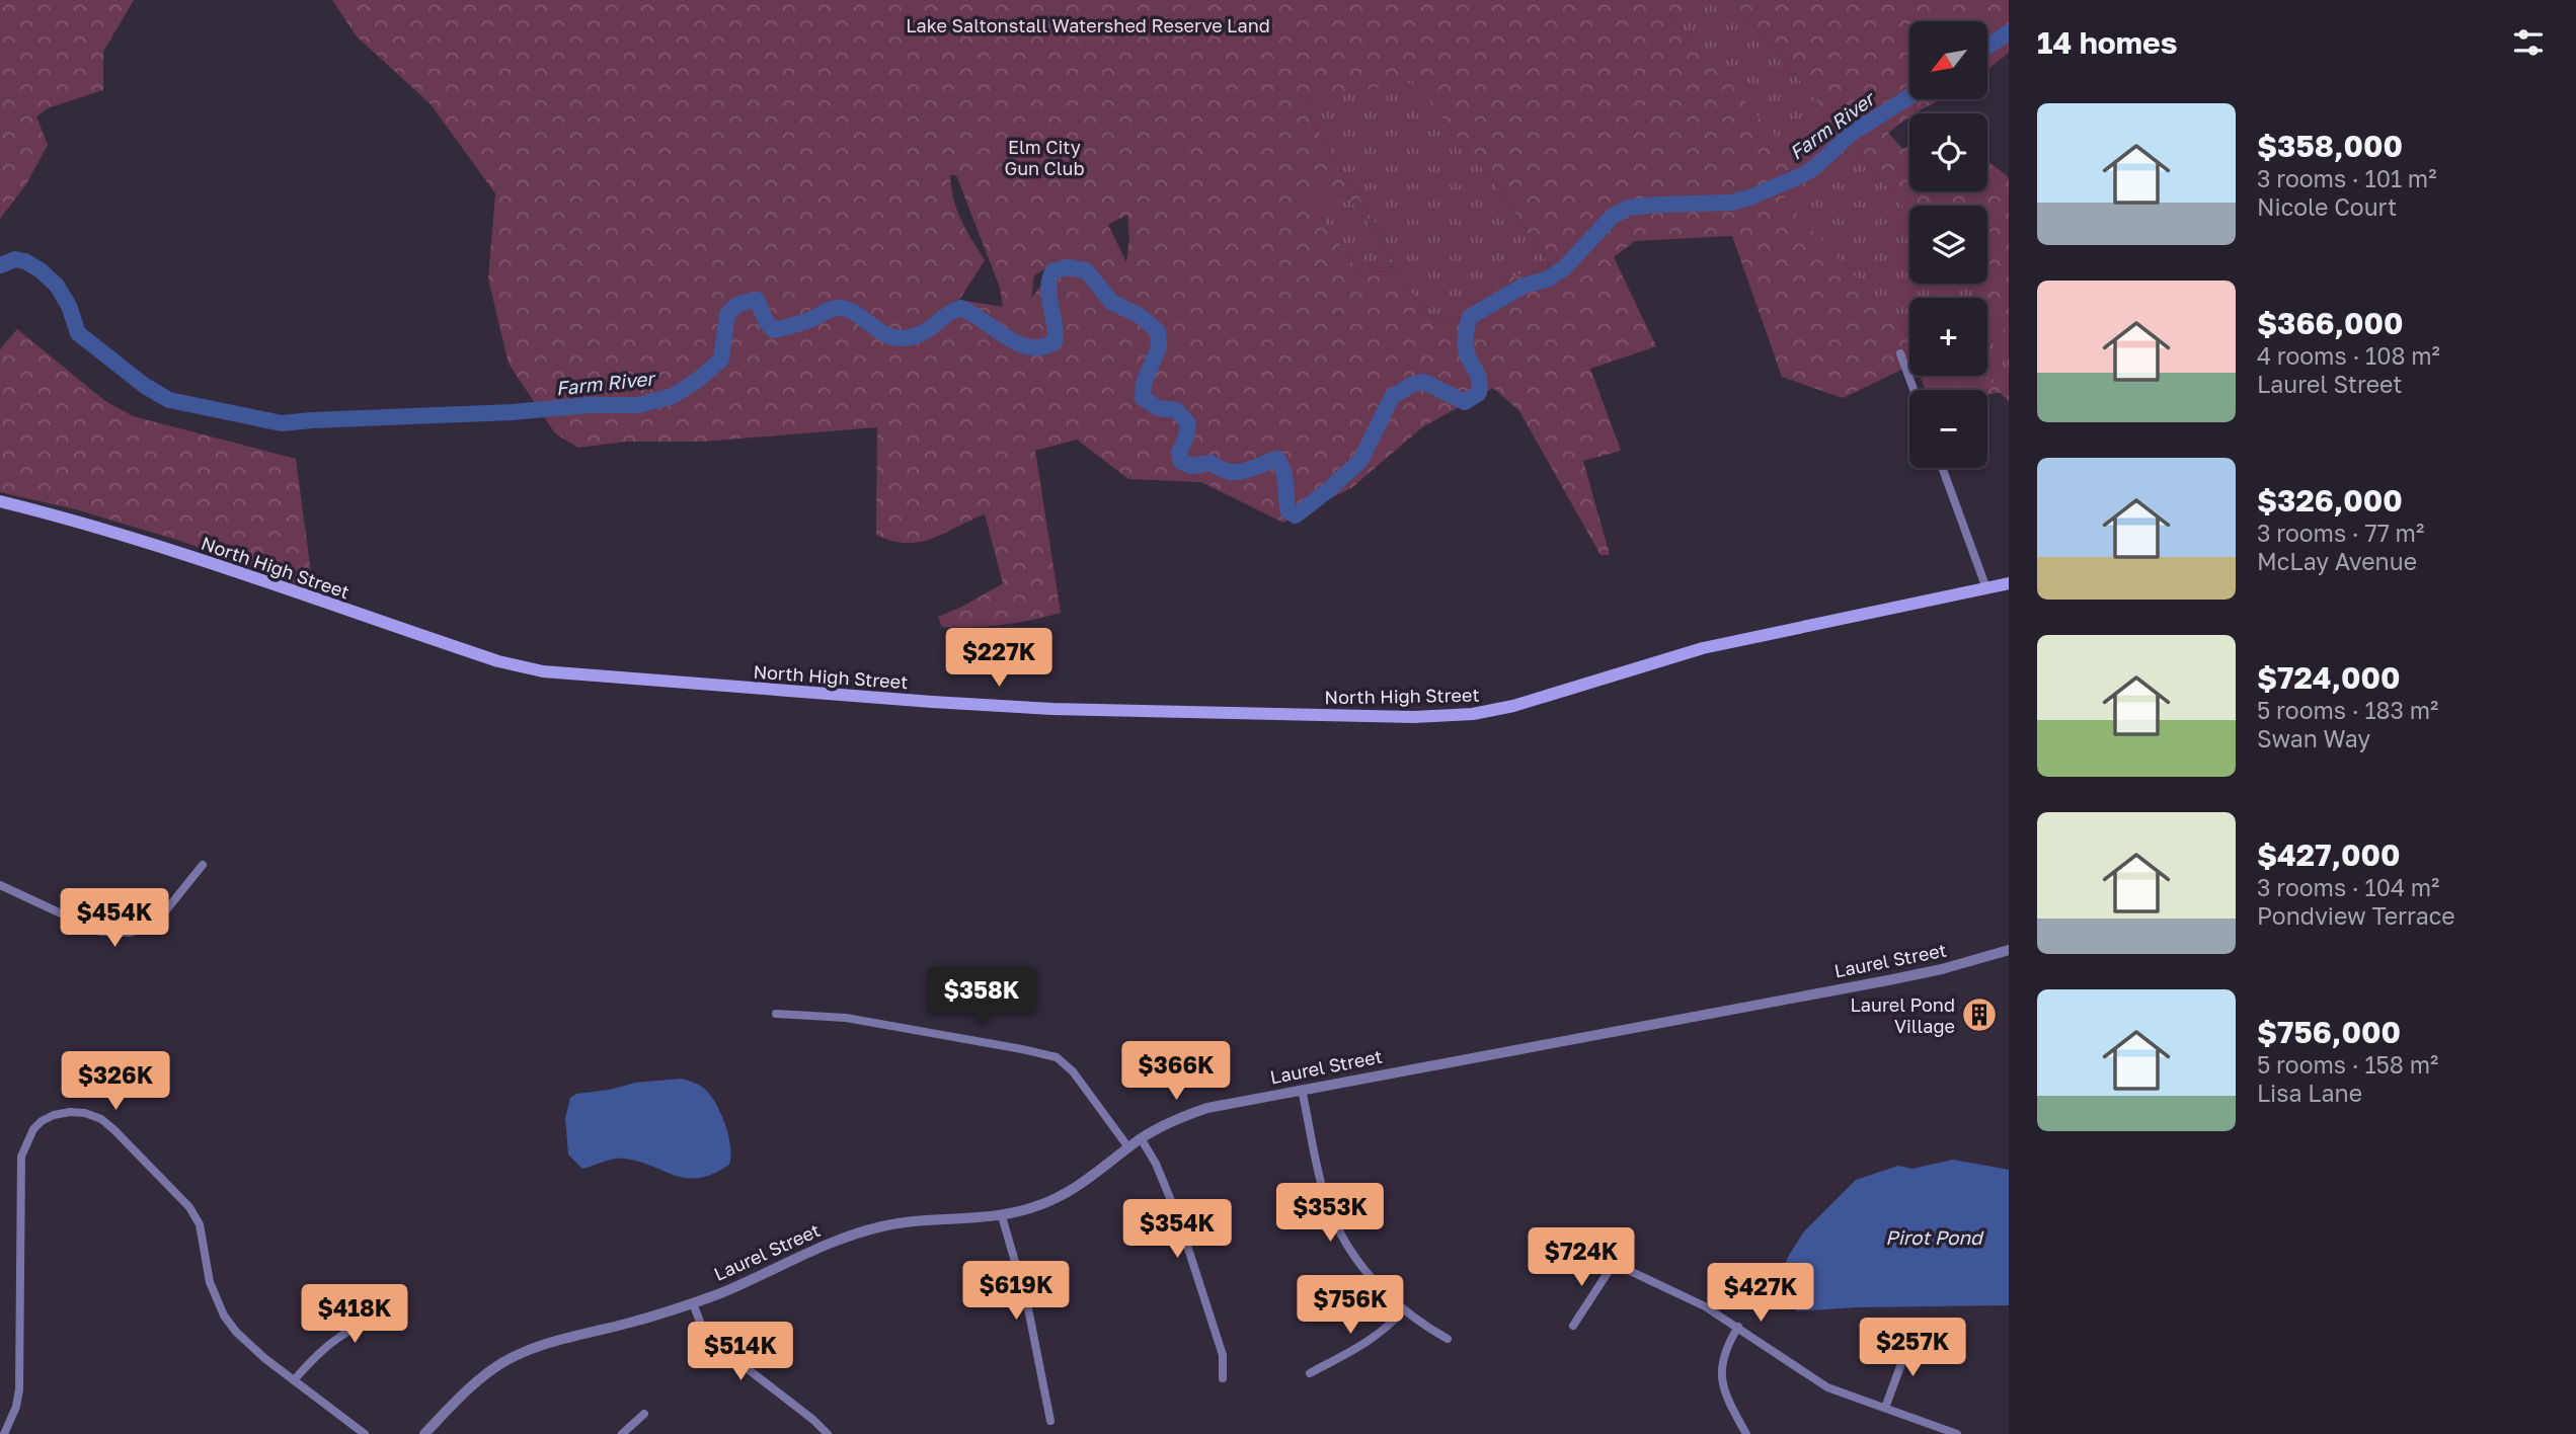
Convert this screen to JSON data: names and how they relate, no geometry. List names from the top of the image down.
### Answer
{
  "streets": {
    "main road": ["North High Street"],
    "street": ["Laurel Street"]
  },
  "water": ["Farm River", "Pirot Pond"],
  "parks": ["Lake Saltonstall Watershed Reserve Land", "Elm City Gun Club"],
  "places": {
    "building": ["Laurel Pond Village"]
  },
  "north": "bottom left",
  "page": {
    "heading": "14 homes",
    "map_buttons": ["+", "−"],
    "list": [
      {
        "name": "$358,000",
        "note": "3 rooms · 101 m² · Nicole Court"
      },
      {
        "name": "$366,000",
        "note": "4 rooms · 108 m² · Laurel Street"
      },
      {
        "name": "$326,000",
        "note": "3 rooms · 77 m² · McLay Avenue"
      },
      {
        "name": "$724,000",
        "note": "5 rooms · 183 m² · Swan Way"
      },
      {
        "name": "$427,000",
        "note": "3 rooms · 104 m² · Pondview Terrace"
      },
      {
        "name": "$756,000",
        "note": "5 rooms · 158 m² · Lisa Lane"
      }
    ],
    "price": [
      "$227K",
      "$454K",
      "$358K",
      "$366K",
      "$326K",
      "$353K",
      "$354K",
      "$724K",
      "$619K",
      "$427K",
      "$756K",
      "$418K",
      "$257K",
      "$514K"
    ]
  }
}
